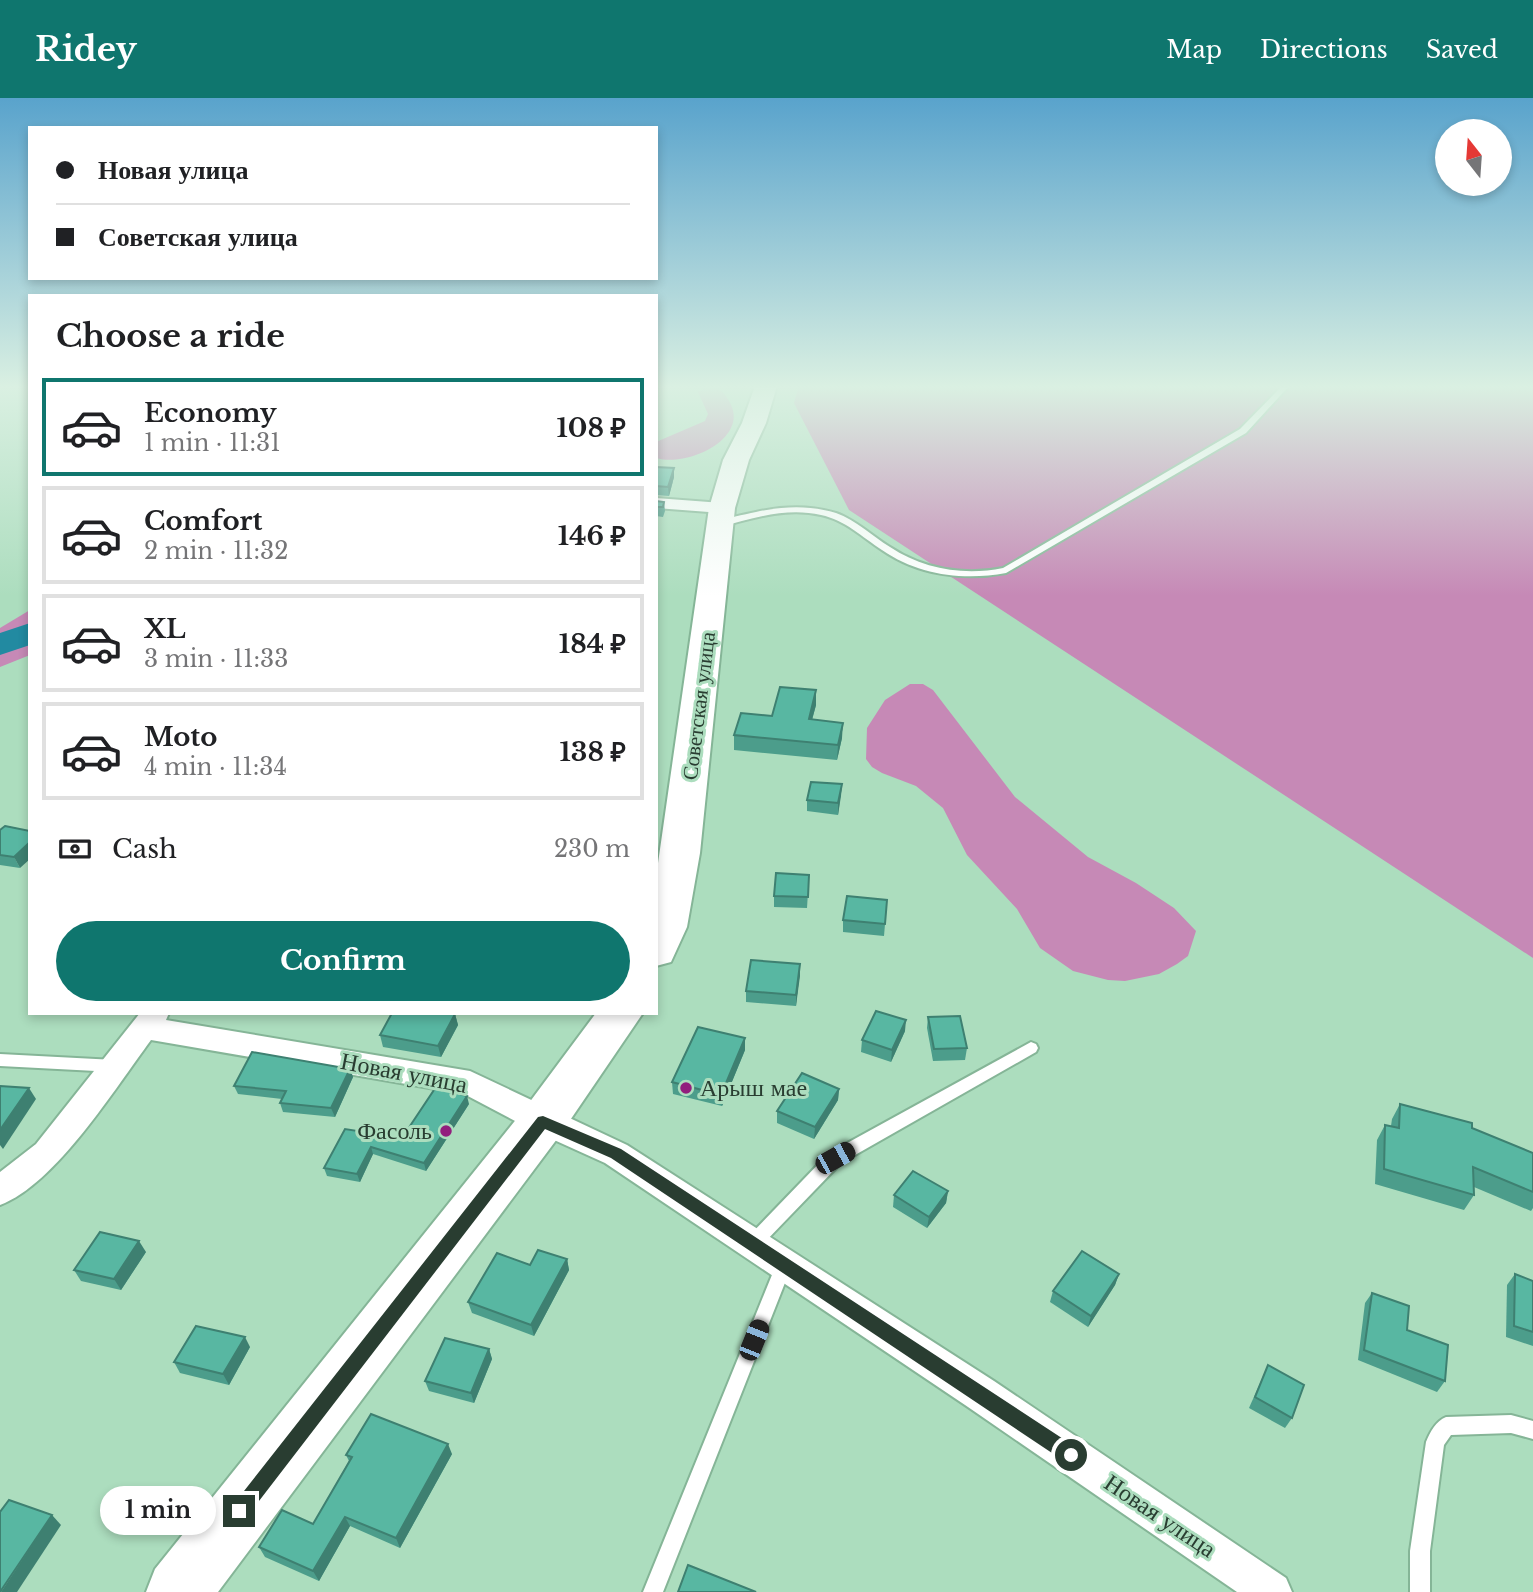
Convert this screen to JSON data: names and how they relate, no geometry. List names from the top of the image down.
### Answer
{
  "streets": {
    "main road": ["Советская улица"],
    "street": ["Новая улица"]
  },
  "places": ["Арыш мае", "Фасоль"],
  "north": "top",
  "page": {
    "header": "Ridey",
    "nav": ["Map", "Directions", "Saved"],
    "banner": ["Новая улица", "Советская улица"],
    "heading": "Choose a ride",
    "list": [
      {
        "name": "Economy",
        "note": "1 min · 11:31",
        "value": "108 ₽"
      },
      {
        "name": "Comfort",
        "note": "2 min · 11:32",
        "value": "146 ₽"
      },
      {
        "name": "XL",
        "note": "3 min · 11:33",
        "value": "184 ₽"
      },
      {
        "name": "Moto",
        "note": "4 min · 11:34",
        "value": "138 ₽"
      }
    ],
    "pay": ["Cash", "230 m"],
    "buttons": "Confirm",
    "bubble": "1 min"
  }
}
